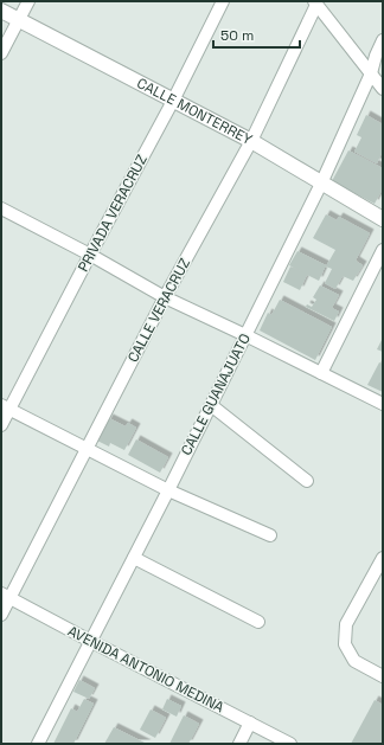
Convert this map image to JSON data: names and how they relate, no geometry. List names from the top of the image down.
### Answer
{
  "streets": {
    "street": [
      "CALLE MONTERREY",
      "PRIVADA VERACRUZ",
      "CALLE VERACRUZ",
      "CALLE GUANAJUATO",
      "AVENIDA ANTONIO MEDINA"
    ]
  },
  "crossings": [
    ["CALLE MONTERREY", "PRIVADA VERACRUZ"],
    ["CALLE MONTERREY", "CALLE VERACRUZ"],
    ["CALLE MONTERREY", "CALLE GUANAJUATO"],
    ["CALLE VERACRUZ", "AVENIDA ANTONIO MEDINA"],
    ["CALLE GUANAJUATO", "AVENIDA ANTONIO MEDINA"]
  ],
  "scale_bar": "50 m"
}
